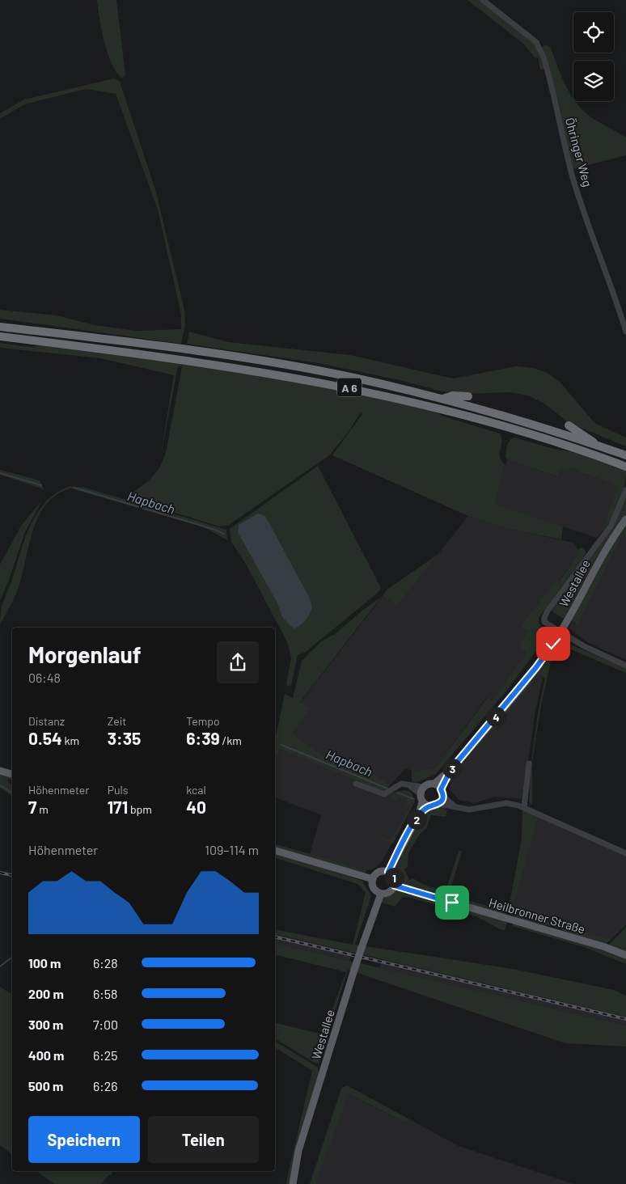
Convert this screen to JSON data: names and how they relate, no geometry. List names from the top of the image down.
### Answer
{
  "streets": {
    "highway": ["A 6"],
    "main road": ["Westallee", "Heilbronner Straße"],
    "street": ["Öhringer Weg"]
  },
  "crossings": [
    ["Westallee", "Heilbronner Straße"]
  ],
  "water": ["Hapbach"],
  "page": {
    "heading": ["Morgenlauf", "06:48"],
    "stats": [
      ["Distanz", "0.54 km"],
      ["Zeit", "3:35"],
      ["Tempo", "6:39 /km"],
      ["Höhenmeter", "7 m"],
      ["Puls", "171 bpm"],
      ["kcal", "40"]
    ],
    "pins": [
      "4",
      "3",
      "2",
      "1"
    ],
    "chart": ["Höhenmeter", "109–114 m"],
    "list": [
      {
        "name": "100 m",
        "note": "6:28"
      },
      {
        "name": "200 m",
        "note": "6:58"
      },
      {
        "name": "300 m",
        "note": "7:00"
      },
      {
        "name": "400 m",
        "note": "6:25"
      },
      {
        "name": "500 m",
        "note": "6:26"
      }
    ],
    "buttons": ["Speichern", "Teilen"]
  }
}
